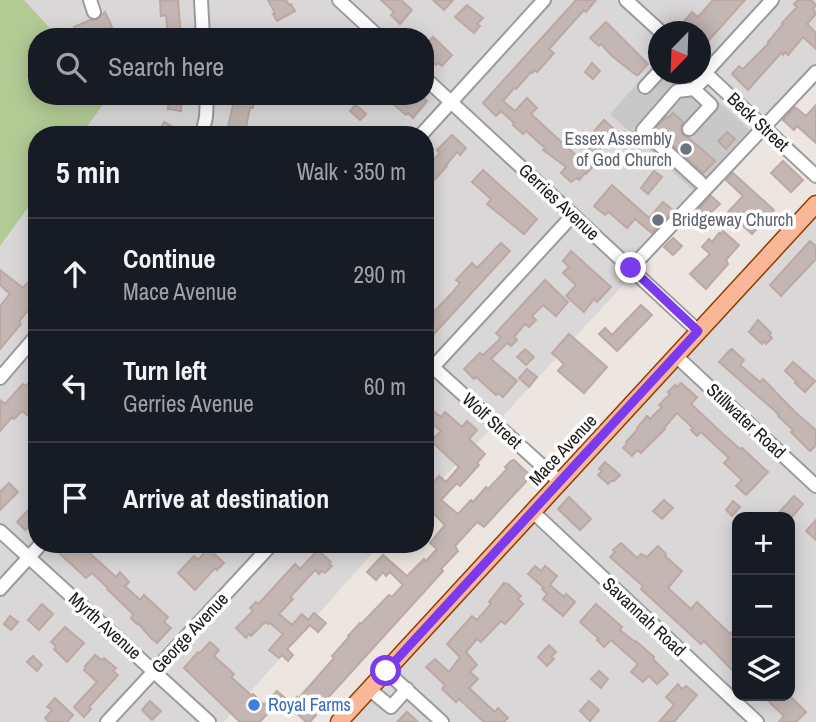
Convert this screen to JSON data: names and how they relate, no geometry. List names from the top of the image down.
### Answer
{
  "streets": {
    "main road": ["Mace Avenue"],
    "street": [
      "Beck Street",
      "Gerries Avenue",
      "Wolf Street",
      "Stillwater Road",
      "Savannah Road",
      "Myrth Avenue",
      "George Avenue"
    ]
  },
  "crossings": [
    ["Gerries Avenue", "Mace Avenue"],
    ["Wolf Street", "Mace Avenue"],
    ["Stillwater Road", "Mace Avenue"],
    ["Mace Avenue", "Savannah Road"],
    ["Myrth Avenue", "George Avenue"]
  ],
  "places": ["Essex Assembly of God Church", "Bridgeway Church", "Royal Farms"],
  "north": "bottom left",
  "page": {
    "search": "Search here",
    "heading": ["5 min", "Walk · 350 m"],
    "list": [
      ["Continue", "Mace Avenue", "290 m"],
      ["Turn left", "Gerries Avenue", "60 m"],
      "Arrive at destination"
    ],
    "map_buttons": ["+", "−"]
  }
}
